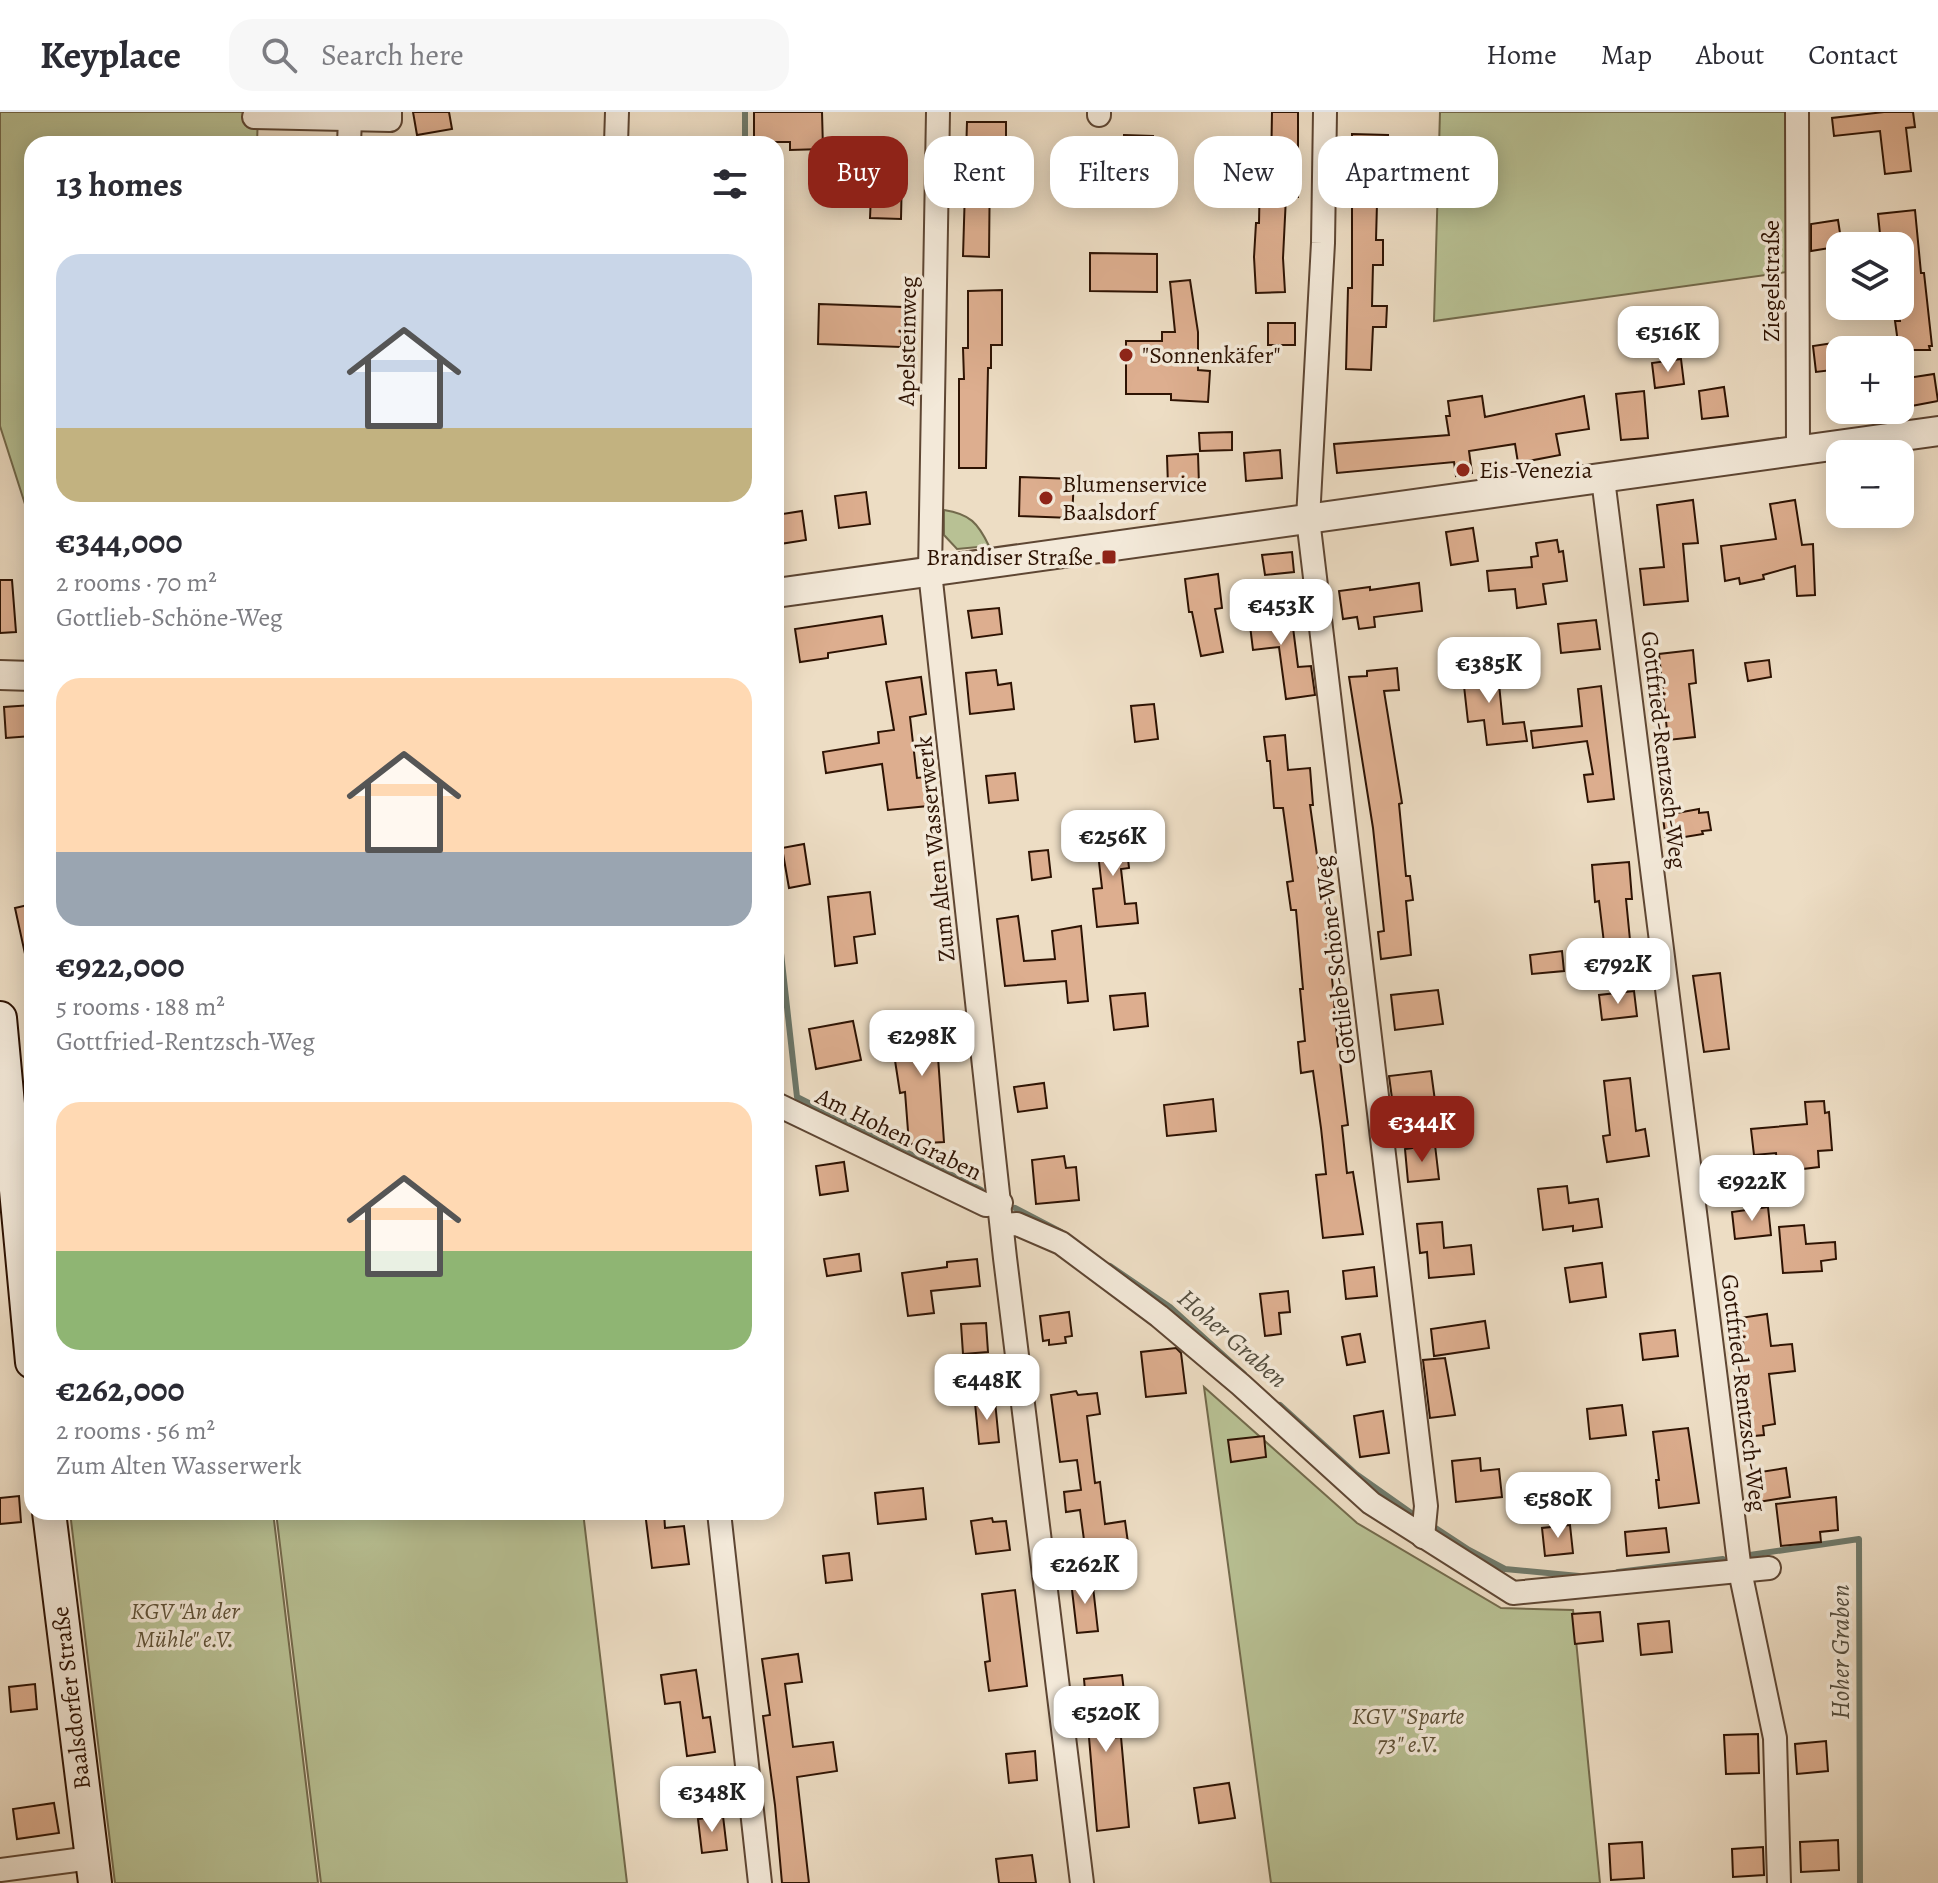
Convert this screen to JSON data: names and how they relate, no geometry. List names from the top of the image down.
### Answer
{
  "streets": {
    "main road": ["Baalsdorfer Straße"],
    "street": [
      "Ziegelstraße",
      "Apelsteinweg",
      "Gottfried-Rentzsch-Weg",
      "Zum Alten Wasserwerk",
      "Gottlieb-Schöne-Weg",
      "Am Hohen Graben"
    ]
  },
  "crossings": [
    ["Apelsteinweg", "Zum Alten Wasserwerk"],
    ["Gottfried-Rentzsch-Weg", "Am Hohen Graben"],
    ["Zum Alten Wasserwerk", "Am Hohen Graben"],
    ["Gottlieb-Schöne-Weg", "Am Hohen Graben"]
  ],
  "water": ["Hoher Graben"],
  "parks": ["KGV \"An der Mühle\" e.V.", "KGV \"Sparte 73\" e.V."],
  "places": {
    "other": ["\"Sonnenkäfer\"", "Eis-Venezia", "Blumenservice Baalsdorf"],
    "transit": ["Brandiser Straße"]
  },
  "page": {
    "header": "Keyplace",
    "search": "Search here",
    "nav": [
      "Home",
      "Map",
      "About",
      "Contact"
    ],
    "chip": [
      "Buy",
      "Rent",
      "Filters",
      "New",
      "Apartment"
    ],
    "heading": "13 homes",
    "map_buttons": ["+", "−"],
    "list": [
      {
        "name": "€344,000",
        "note": "2 rooms · 70 m² · Gottlieb-Schöne-Weg"
      },
      {
        "name": "€922,000",
        "note": "5 rooms · 188 m² · Gottfried-Rentzsch-Weg"
      },
      {
        "name": "€262,000",
        "note": "2 rooms · 56 m² · Zum Alten Wasserwerk"
      }
    ],
    "price": [
      "€516K",
      "€453K",
      "€385K",
      "€256K",
      "€792K",
      "€298K",
      "€344K",
      "€922K",
      "€448K",
      "€580K",
      "€262K",
      "€520K",
      "€348K"
    ]
  }
}
